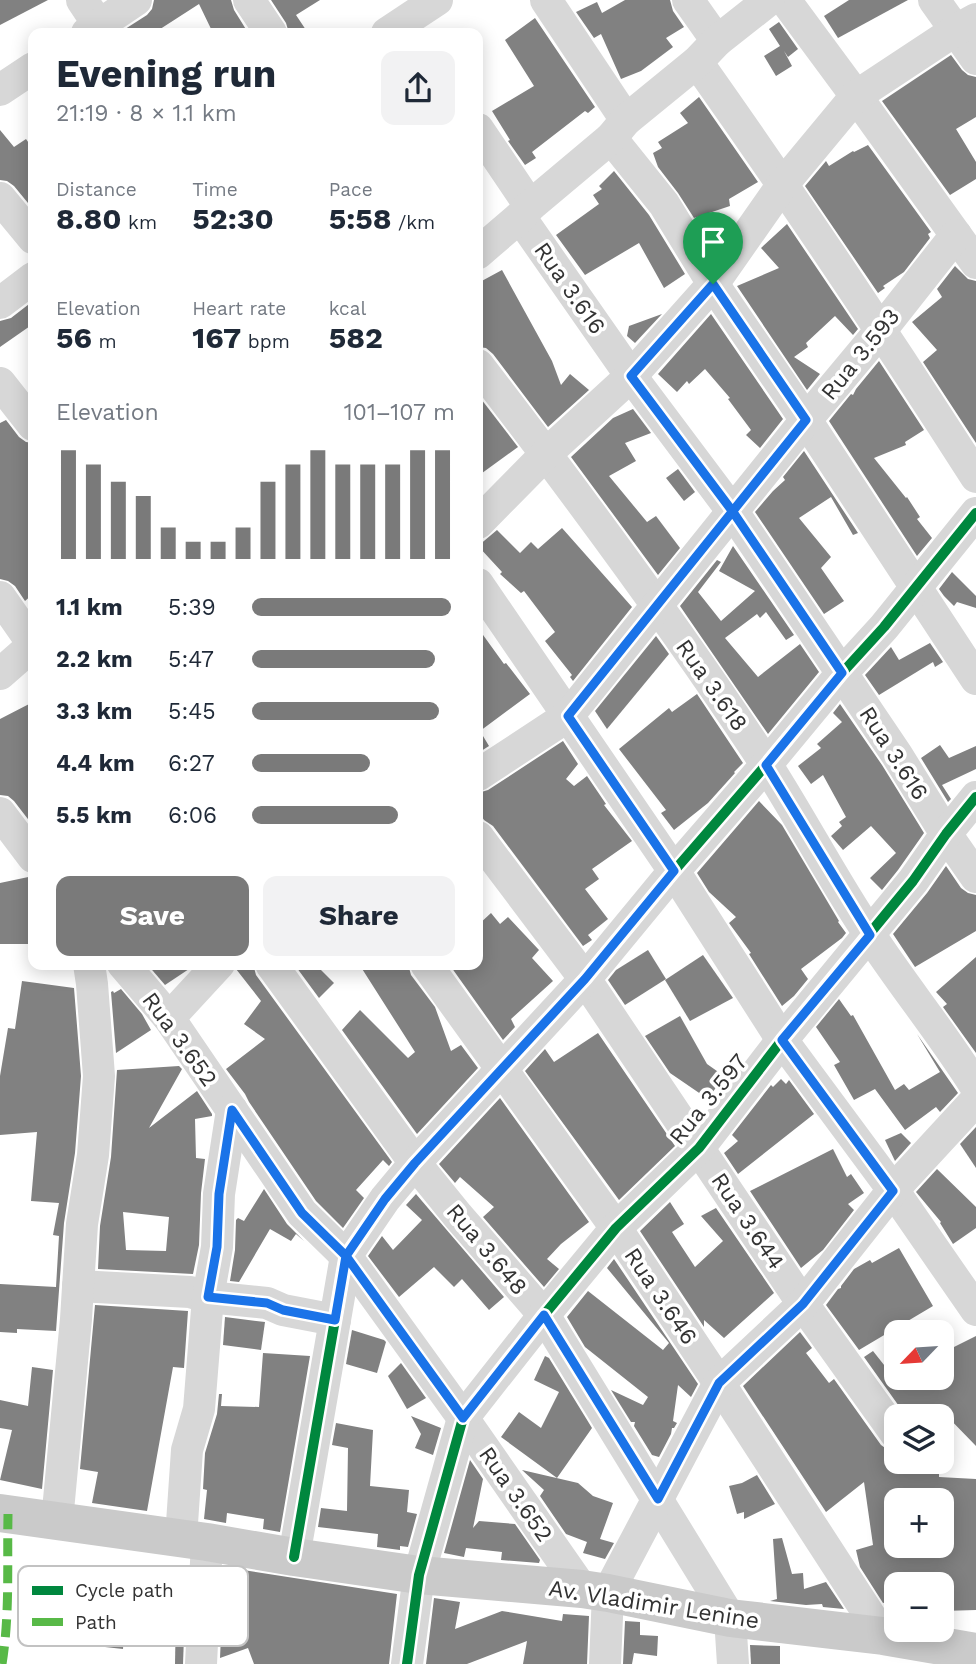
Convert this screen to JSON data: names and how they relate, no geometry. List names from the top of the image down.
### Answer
{
  "streets": {
    "main road": ["Av. Vladimir Lenine"],
    "street": [
      "Rua 3.616",
      "Rua 3.593",
      "Rua 3.618",
      "Rua 3.652",
      "Rua 3.597",
      "Rua 3.644",
      "Rua 3.648",
      "Rua 3.646"
    ]
  },
  "crossings": [
    ["Rua 3.616", "Rua 3.593"],
    ["Rua 3.616", "Rua 3.597"],
    ["Rua 3.593", "Rua 3.618"],
    ["Rua 3.618", "Rua 3.597"],
    ["Rua 3.652", "Rua 3.597"],
    ["Rua 3.652", "Av. Vladimir Lenine"],
    ["Rua 3.597", "Rua 3.644"],
    ["Rua 3.597", "Rua 3.648"],
    ["Rua 3.597", "Rua 3.646"],
    ["Rua 3.648", "Av. Vladimir Lenine"],
    ["Rua 3.646", "Av. Vladimir Lenine"]
  ],
  "legend": ["Cycle path", "Path"],
  "north": "bottom left",
  "page": {
    "heading": ["Evening run", "21:19 · 8 × 1.1 km"],
    "stats": [
      ["Distance", "8.80 km"],
      ["Time", "52:30"],
      ["Pace", "5:58 /km"],
      ["Elevation", "56 m"],
      ["Heart rate", "167 bpm"],
      ["kcal", "582"]
    ],
    "chart": ["Elevation", "101–107 m"],
    "list": [
      {
        "name": "1.1 km",
        "note": "5:39"
      },
      {
        "name": "2.2 km",
        "note": "5:47"
      },
      {
        "name": "3.3 km",
        "note": "5:45"
      },
      {
        "name": "4.4 km",
        "note": "6:27"
      },
      {
        "name": "5.5 km",
        "note": "6:06"
      }
    ],
    "buttons": ["Save", "Share"],
    "map_buttons": ["+", "−"]
  }
}
